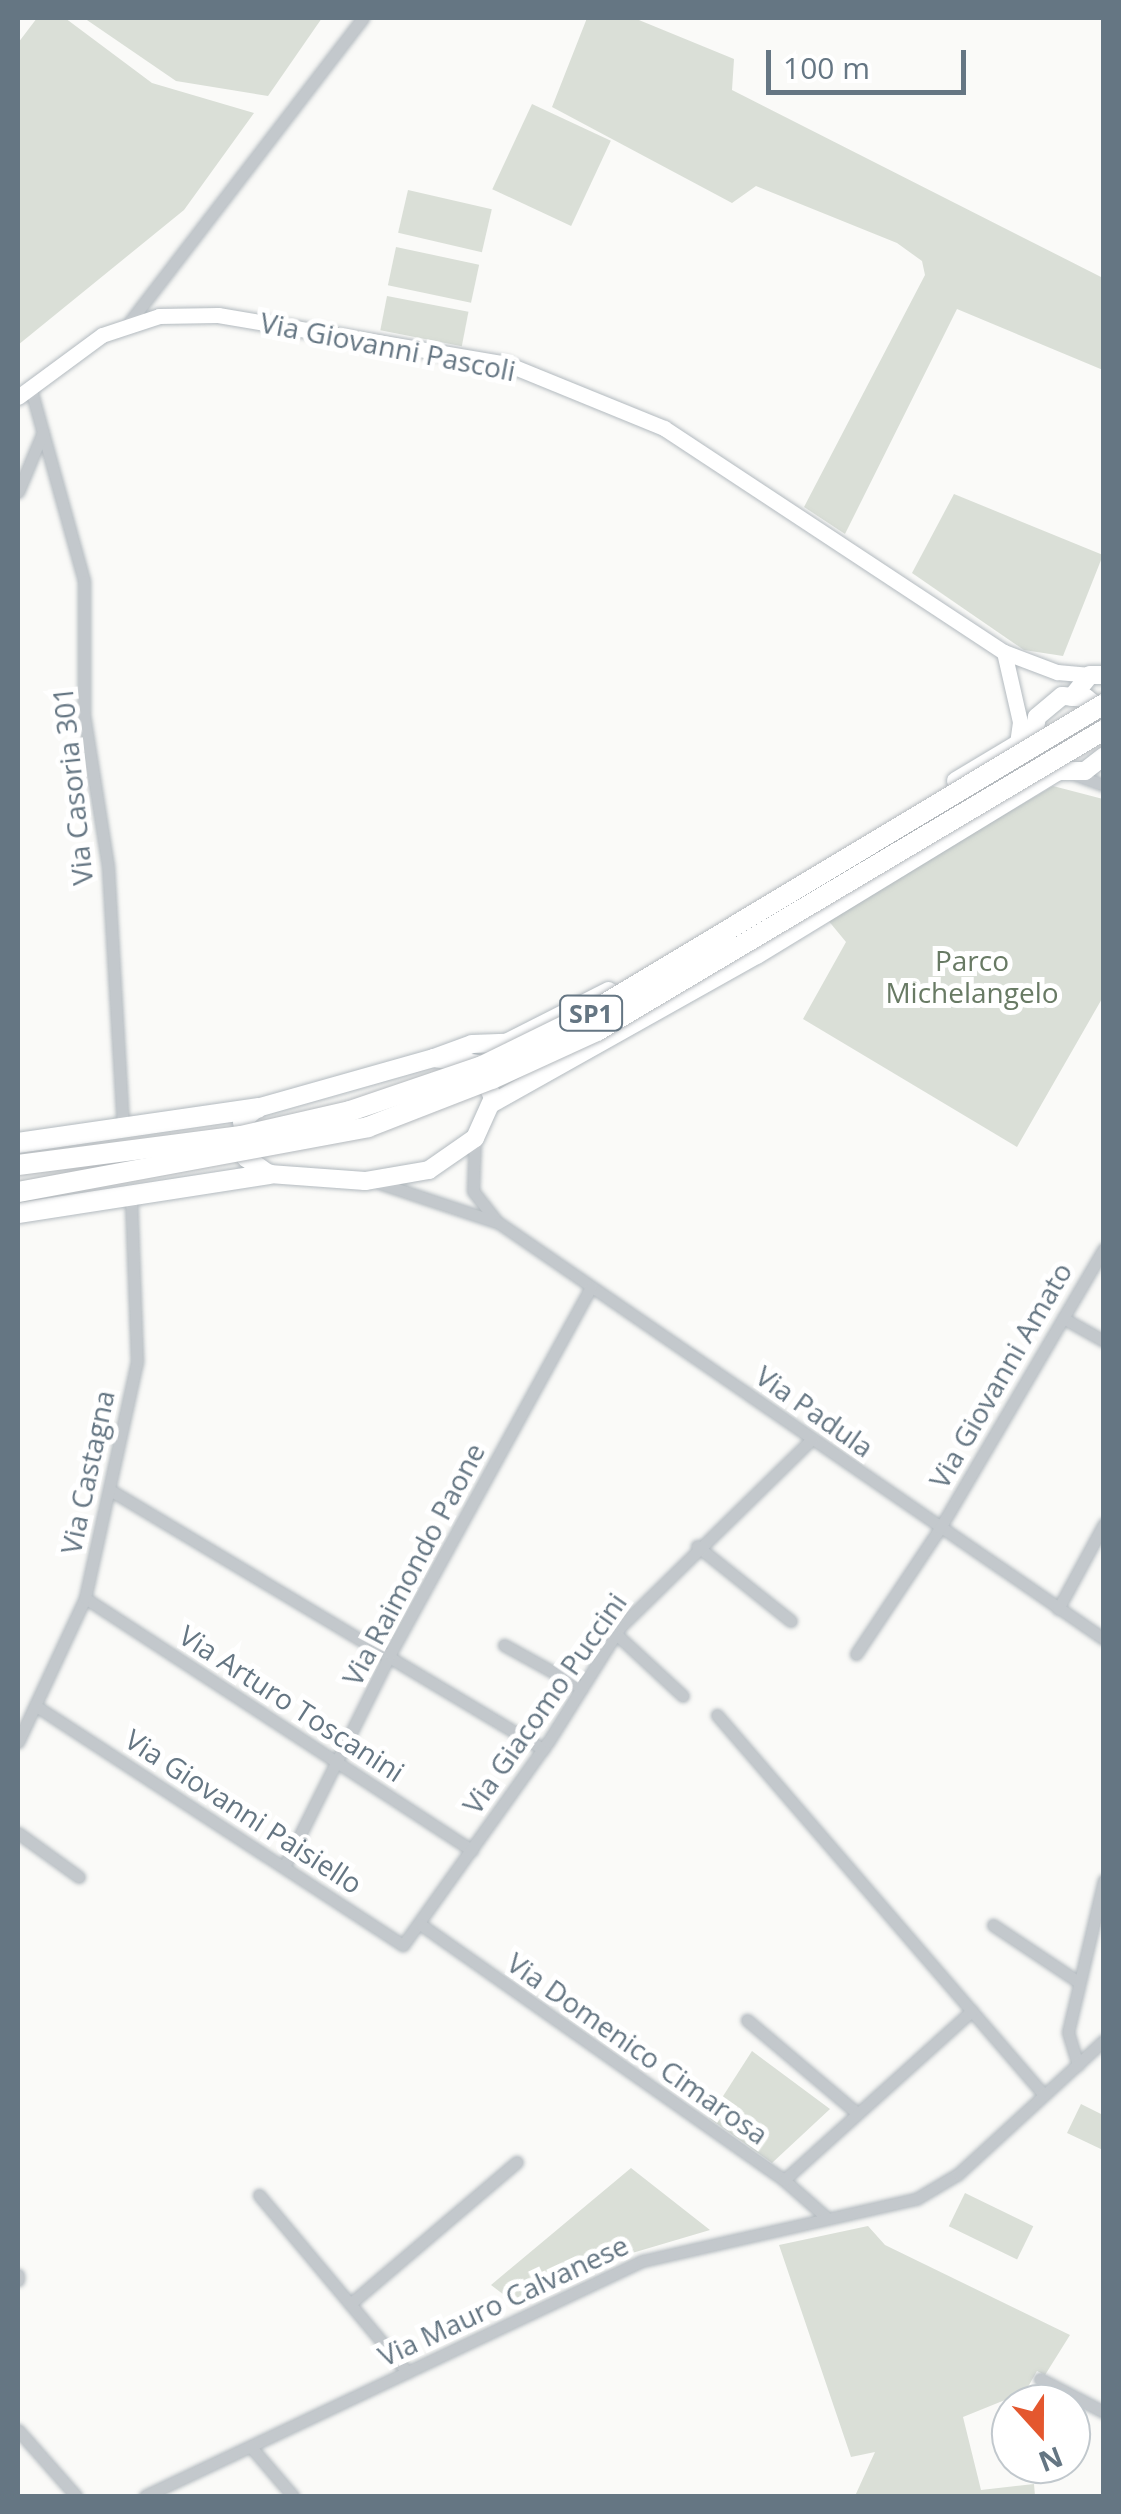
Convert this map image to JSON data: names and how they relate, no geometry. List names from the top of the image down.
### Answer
{
  "streets": {
    "highway": ["SP1"],
    "street": [
      "Via Giovanni Pascoli",
      "Via Casoria 301",
      "Via Giovanni Amato",
      "Via Padula",
      "Via Castagna",
      "Via Raimondo Paone",
      "Via Arturo Toscanini",
      "Via Giacomo Puccini",
      "Via Giovanni Paisiello",
      "Via Domenico Cimarosa",
      "Via Mauro Calvanese"
    ]
  },
  "crossings": [
    ["Via Giovanni Pascoli", "Via Casoria 301"],
    ["Via Giovanni Amato", "Via Padula"],
    ["Via Padula", "Via Raimondo Paone"],
    ["Via Padula", "Via Giacomo Puccini"],
    ["Via Castagna", "Via Arturo Toscanini"],
    ["Via Castagna", "Via Giovanni Paisiello"],
    ["Via Raimondo Paone", "Via Arturo Toscanini"],
    ["Via Raimondo Paone", "Via Giovanni Paisiello"],
    ["Via Arturo Toscanini", "Via Giacomo Puccini"],
    ["Via Giacomo Puccini", "Via Giovanni Paisiello"],
    ["Via Giacomo Puccini", "Via Domenico Cimarosa"],
    ["Via Giovanni Paisiello", "Via Domenico Cimarosa"],
    ["Via Domenico Cimarosa", "Via Mauro Calvanese"]
  ],
  "parks": ["Parco Michelangelo"],
  "scale_bar": "100 m",
  "north": "bottom"
}
